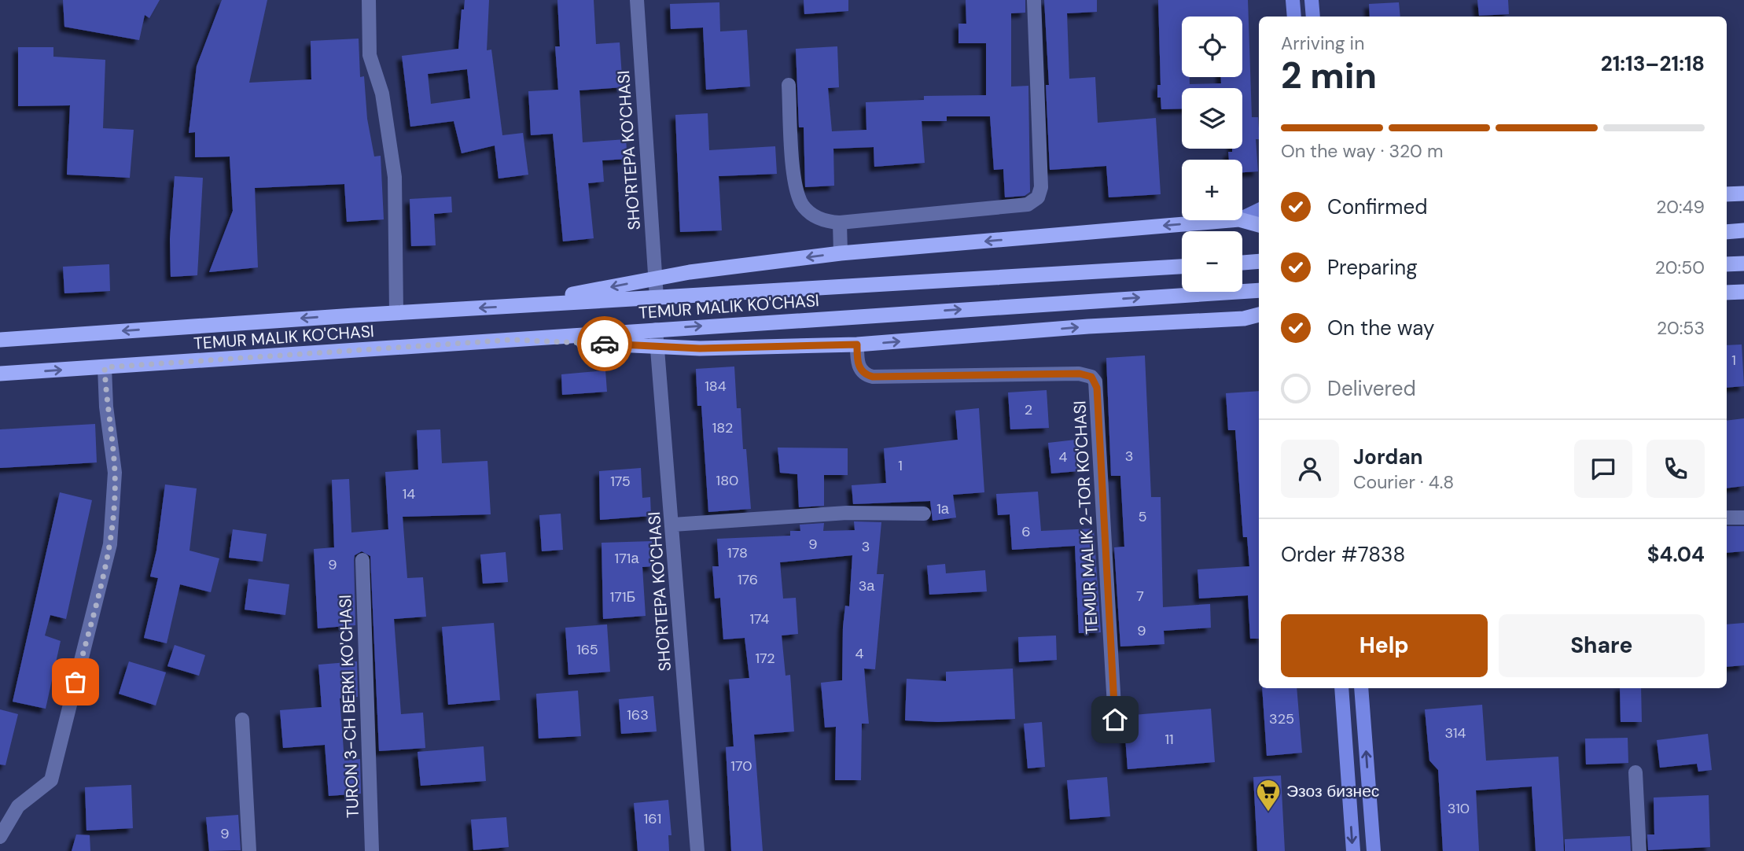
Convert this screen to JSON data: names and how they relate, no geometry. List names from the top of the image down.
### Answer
{
  "streets": {
    "highway": ["TEMUR MALIK KO'CHASI"],
    "street": ["SHO'RTEPA KO'CHASI", "TEMUR MALIK 2-TOR KO'CHASI", "TURON 3-CH BERKI KO'CHASI"]
  },
  "crossings": [
    ["SHO'RTEPA KO'CHASI", "TEMUR MALIK KO'CHASI"]
  ],
  "places": {
    "supermarket": ["Эзоз бизнес"]
  },
  "house_numbers": [
    "1",
    "184",
    "2",
    "182",
    "3",
    "4",
    "1",
    "180",
    "175",
    "14",
    "1а",
    "5",
    "6",
    "9",
    "3",
    "178",
    "171а",
    "9",
    "176",
    "3а",
    "7",
    "171Б",
    "174",
    "9",
    "165",
    "4",
    "172",
    "163",
    "325",
    "314",
    "11",
    "170",
    "310",
    "161",
    "9"
  ],
  "page": {
    "map_buttons": ["+", "−"],
    "heading": ["2 min", "Arriving in", "21:13–21:18"],
    "panel": [
      "Jordan",
      "Courier · 4.8",
      "Order #7838",
      "$4.04"
    ],
    "bar": "On the way · 320 m",
    "list": [
      ["Confirmed", "20:49"],
      ["Preparing", "20:50"],
      ["On the way", "20:53"],
      "Delivered"
    ],
    "buttons": ["Help", "Share"]
  }
}
